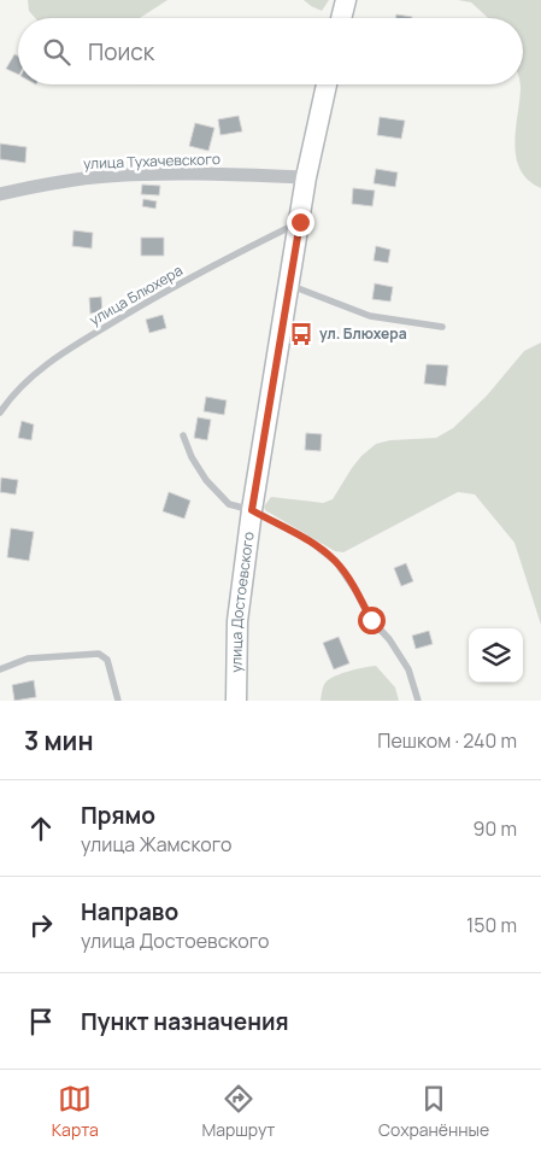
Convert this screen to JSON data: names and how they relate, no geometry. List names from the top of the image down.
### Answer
{
  "streets": {
    "main road": ["улица Достоевского"],
    "street": ["улица Тухачевского"],
    "lane": ["улица Блюхера"]
  },
  "crossings": [
    ["улица Тухачевского", "улица Достоевского"],
    ["улица Блюхера", "улица Достоевского"]
  ],
  "places": {
    "bus stop": ["ул. Блюхера"]
  },
  "page": {
    "search": "Поиск",
    "heading": ["3 мин", "Пешком · 240 m"],
    "list": [
      ["Прямо", "улица Жамского", "90 m"],
      ["Направо", "улица Достоевского", "150 m"],
      "Пункт назначения"
    ],
    "nav": ["Карта", "Маршрут", "Сохранённые"]
  }
}
